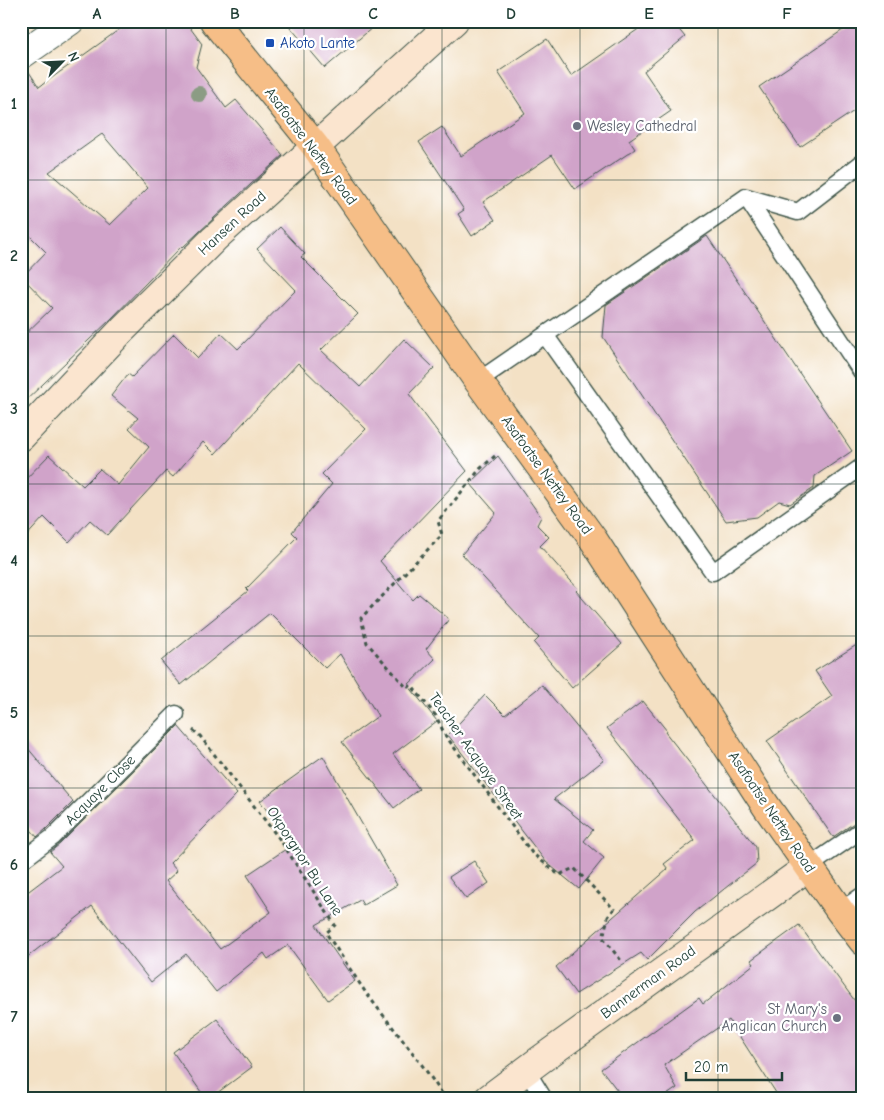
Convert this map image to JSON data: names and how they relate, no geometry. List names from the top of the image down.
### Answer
{
  "streets": {
    "main road": ["Asafoatse Nettey Road"],
    "street": ["Hansen Road", "Bannerman Road"],
    "lane": ["Acquaye Close"],
    "path": ["Teacher Acquaye Street", "Okporgnor Bu Lane"]
  },
  "crossings": [
    ["Asafoatse Nettey Road", "Hansen Road"],
    ["Asafoatse Nettey Road", "Teacher Acquaye Street"],
    ["Asafoatse Nettey Road", "Bannerman Road"],
    ["Teacher Acquaye Street", "Bannerman Road"],
    ["Acquaye Close", "Okporgnor Bu Lane"]
  ],
  "places": {
    "transit": ["Akoto Lante"],
    "other": ["Wesley Cathedral", "St Mary's Anglican Church"]
  },
  "scale_bar": "20 m",
  "north": "top right",
  "grid": {
    "columns": [
      "A",
      "B",
      "C",
      "D",
      "E",
      "F"
    ],
    "rows": [
      "1",
      "2",
      "3",
      "4",
      "5",
      "6",
      "7"
    ]
  }
}
